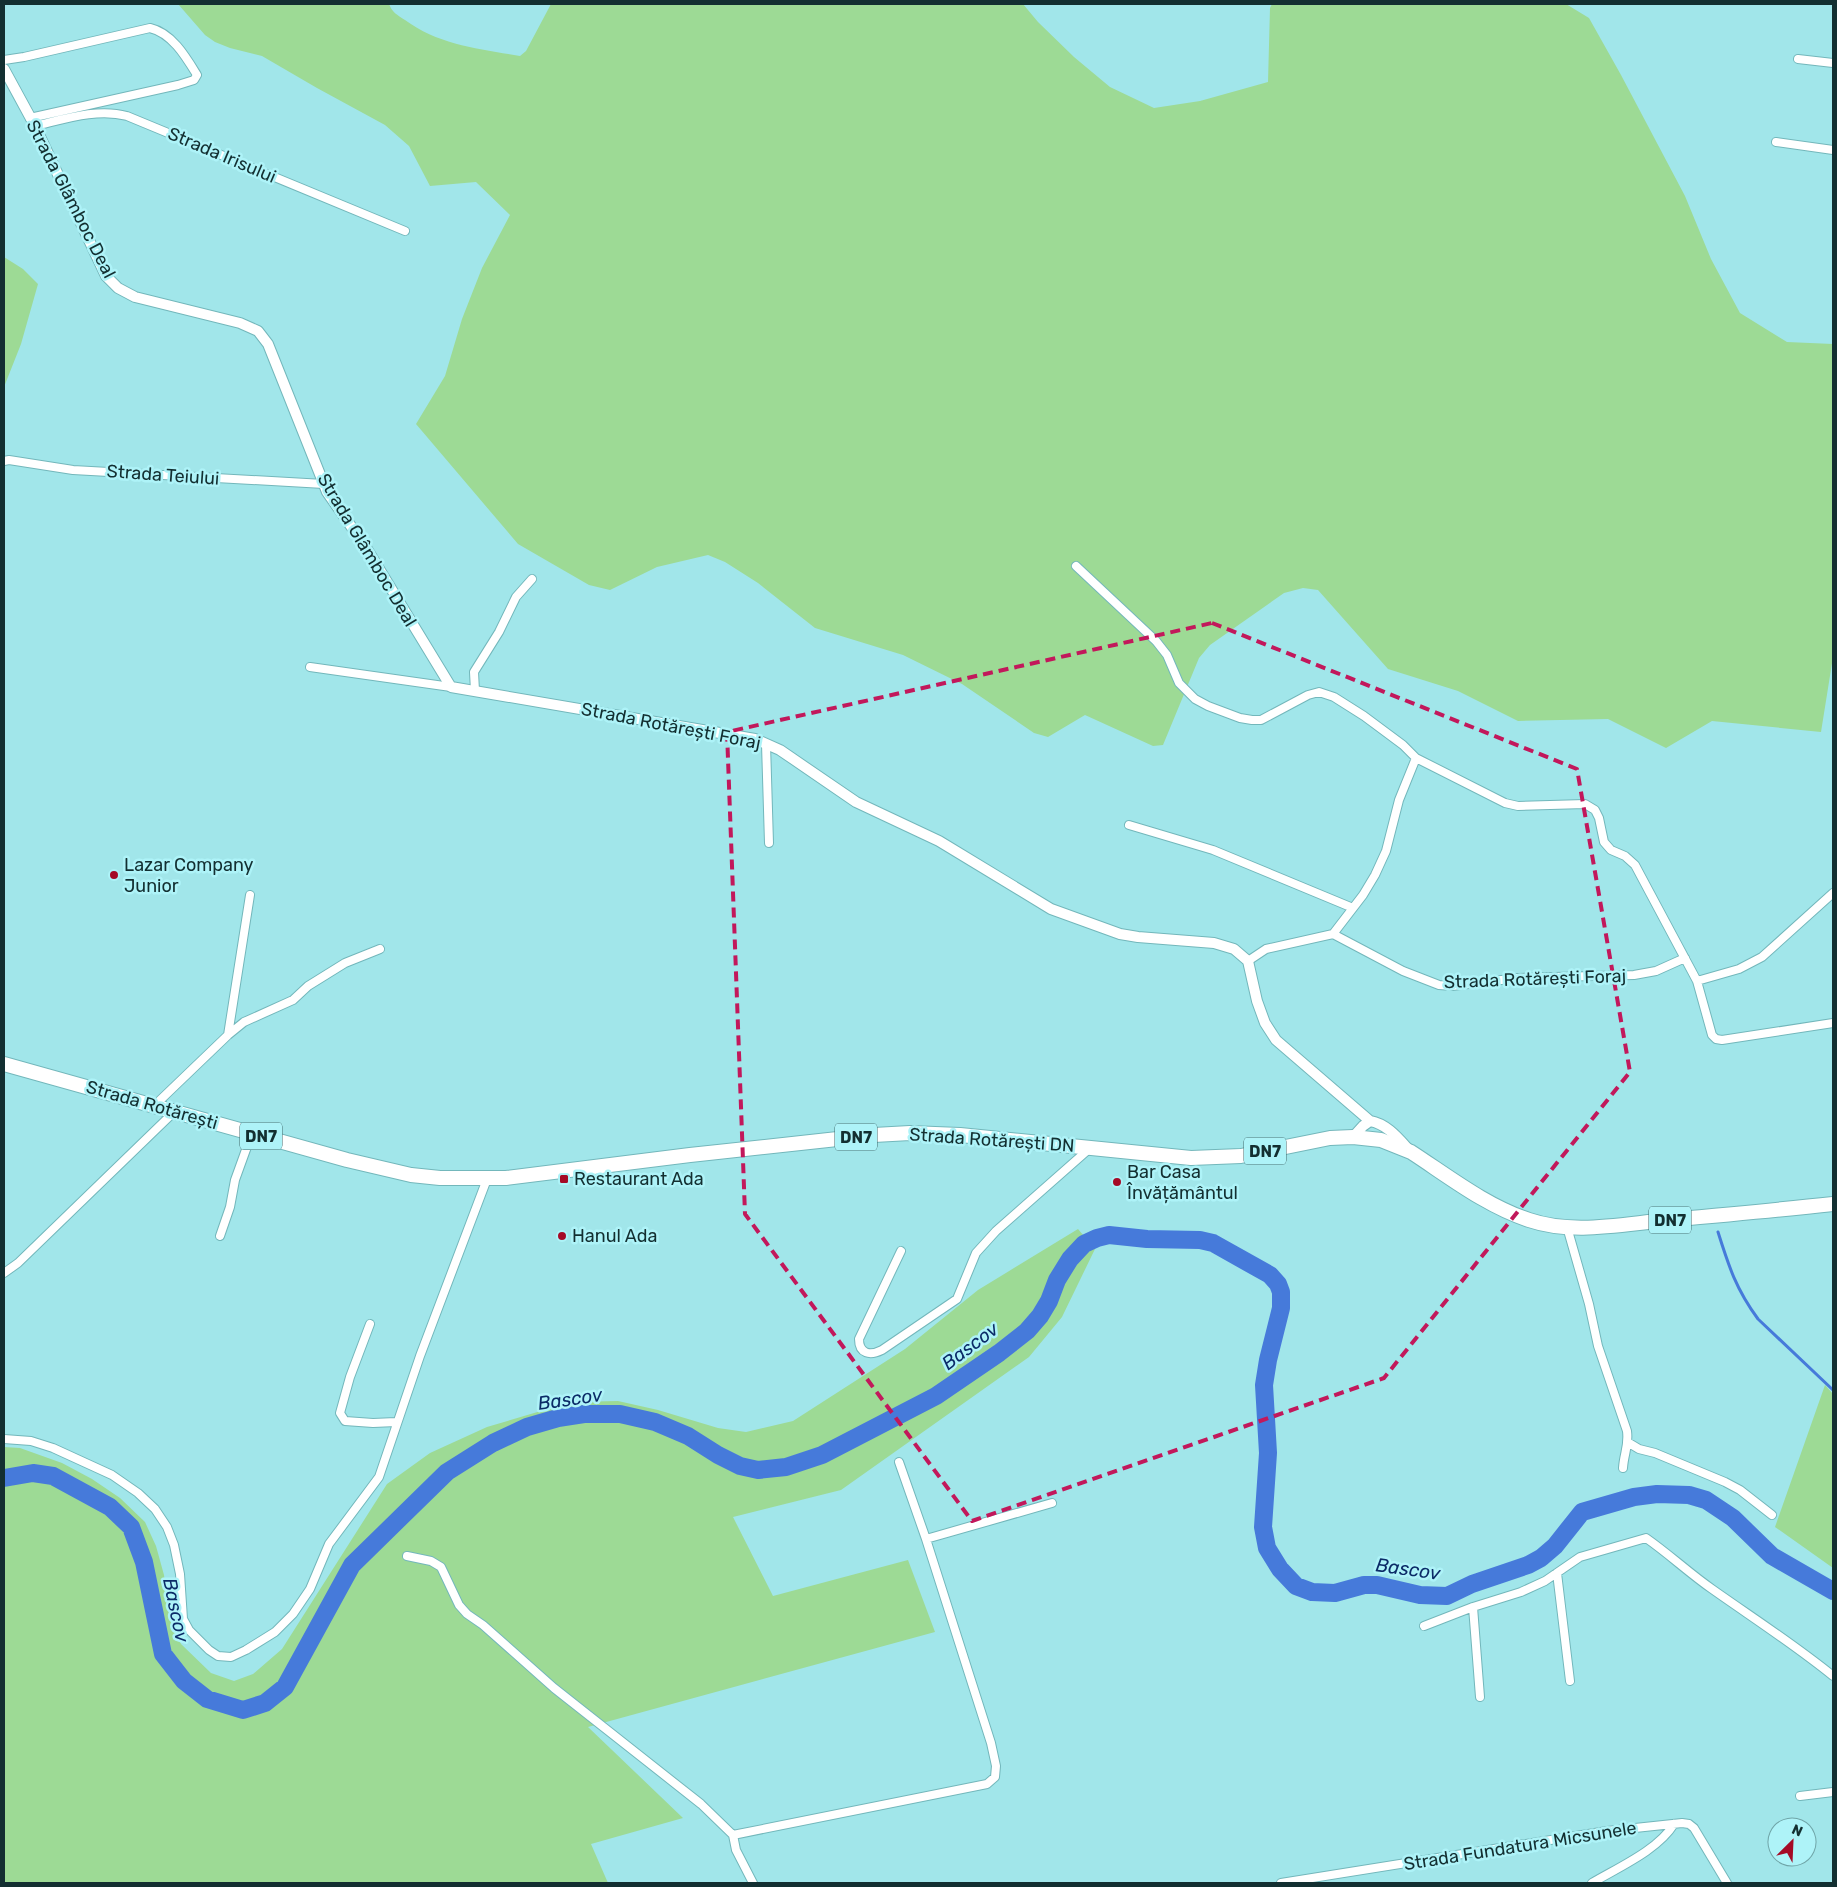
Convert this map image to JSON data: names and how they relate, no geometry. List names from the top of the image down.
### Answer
{
  "streets": {
    "highway": ["Strada Rotărești", "DN7", "Strada Rotărești DN"],
    "street": [
      "Strada Irisului",
      "Strada Glâmboc Deal",
      "Strada Teiului",
      "Strada Rotărești Foraj",
      "Strada Fundatura Micsunele"
    ]
  },
  "crossings": [
    ["Strada Irisului", "Strada Glâmboc Deal"],
    ["Strada Glâmboc Deal", "Strada Teiului"],
    ["Strada Glâmboc Deal", "Strada Rotărești Foraj"],
    ["Strada Rotărești", "Strada Rotărești DN"]
  ],
  "water": ["Bascov"],
  "places": {
    "other": ["Lazar Company Junior", "Bar Casa Învățământul", "Hanul Ada"],
    "transit": ["Restaurant Ada"]
  },
  "north": "top right"
}
